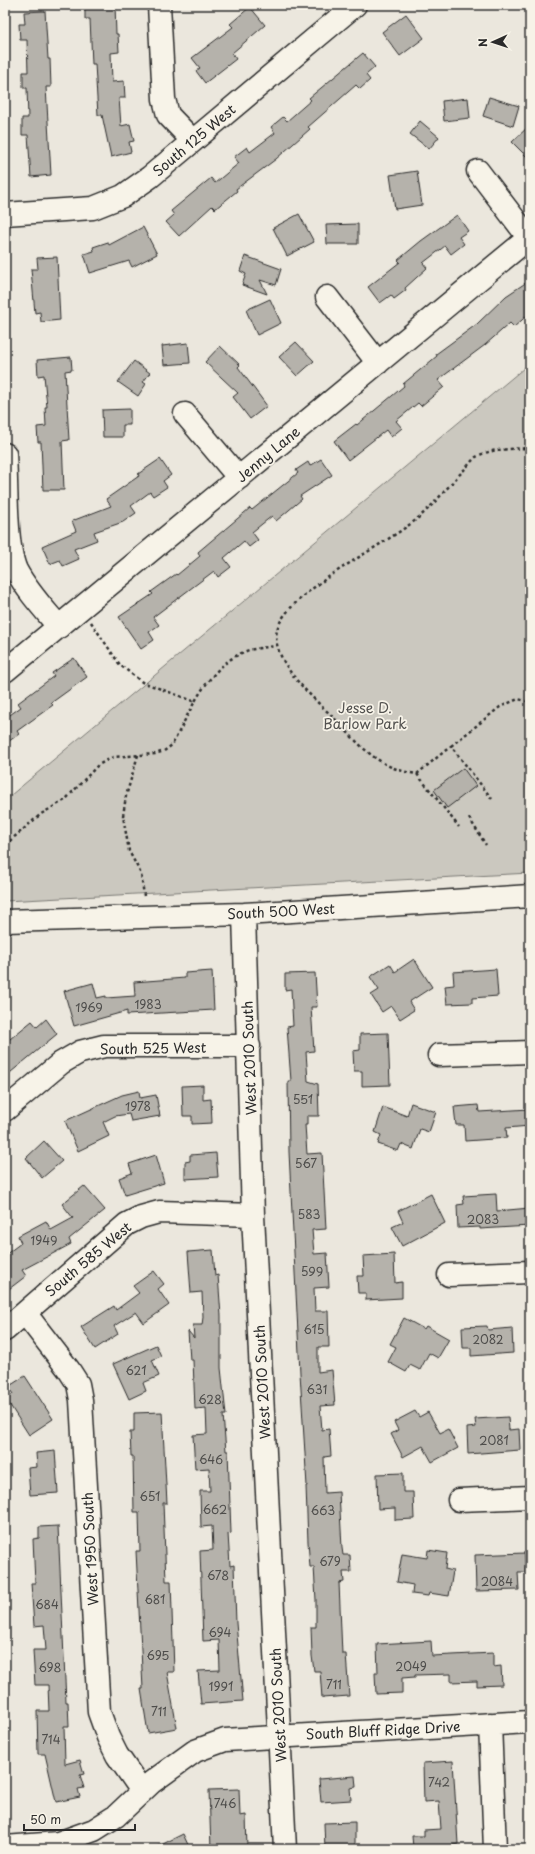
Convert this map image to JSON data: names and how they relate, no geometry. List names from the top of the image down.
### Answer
{
  "streets": {
    "street": [
      "South 125 West",
      "Jenny Lane",
      "South 500 West",
      "South 525 West",
      "West 2010 South",
      "South 585 West",
      "West 1950 South",
      "South Bluff Ridge Drive"
    ]
  },
  "crossings": [
    ["South 500 West", "West 2010 South"],
    ["South 525 West", "West 2010 South"],
    ["West 2010 South", "South 585 West"],
    ["West 2010 South", "South Bluff Ridge Drive"],
    ["South 585 West", "West 1950 South"],
    ["West 1950 South", "South Bluff Ridge Drive"]
  ],
  "parks": ["Jesse D. Barlow Park"],
  "house_numbers": [
    "1983",
    "1969",
    "551",
    "1978",
    "567",
    "583",
    "2083",
    "1949",
    "599",
    "615",
    "2082",
    "621",
    "631",
    "628",
    "2081",
    "646",
    "651",
    "662",
    "663",
    "679",
    "678",
    "2084",
    "681",
    "684",
    "694",
    "695",
    "2049",
    "698",
    "711",
    "1991",
    "711",
    "714",
    "742",
    "746"
  ],
  "scale_bar": "50 m",
  "north": "left"
}
